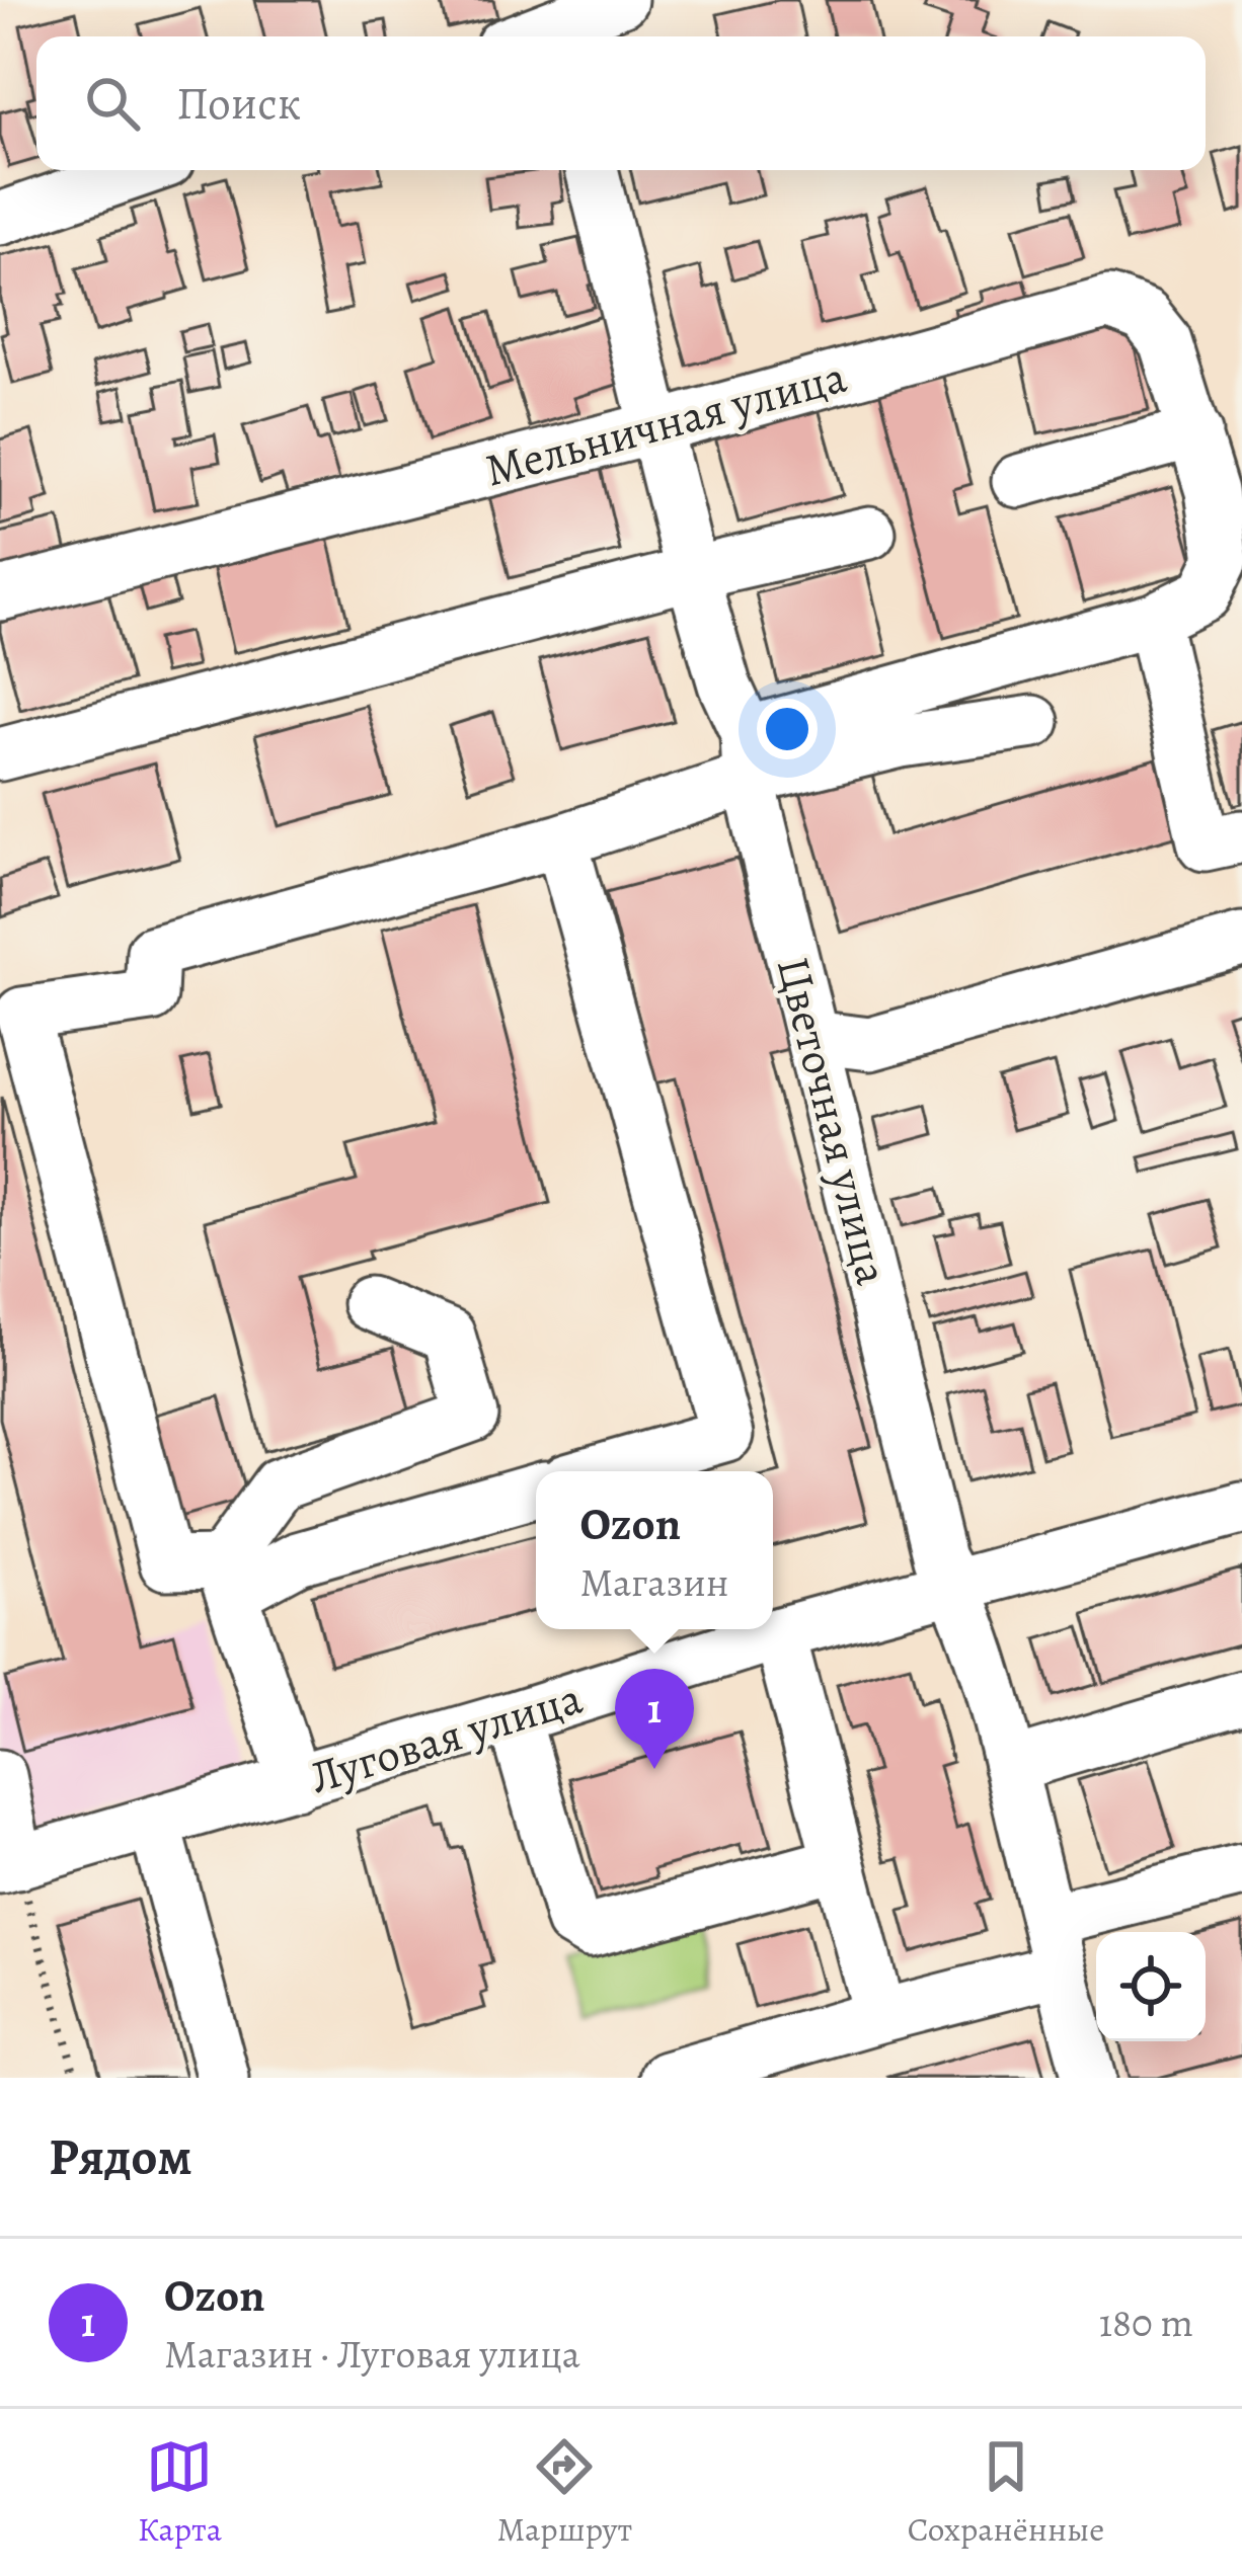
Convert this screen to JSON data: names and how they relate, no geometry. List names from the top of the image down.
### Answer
{
  "streets": {
    "street": ["Мельничная улица", "Цветочная улица", "Луговая улица"]
  },
  "crossings": [
    ["Мельничная улица", "Цветочная улица"],
    ["Цветочная улица", "Луговая улица"]
  ],
  "page": {
    "search": "Поиск",
    "popup": ["Ozon", "Магазин"],
    "pins": "1",
    "heading": "Рядом",
    "list": [
      {
        "mark": "1",
        "name": "Ozon",
        "note": "Магазин · Луговая улица",
        "value": "180 m"
      }
    ],
    "nav": ["Карта", "Маршрут", "Сохранённые"]
  }
}
